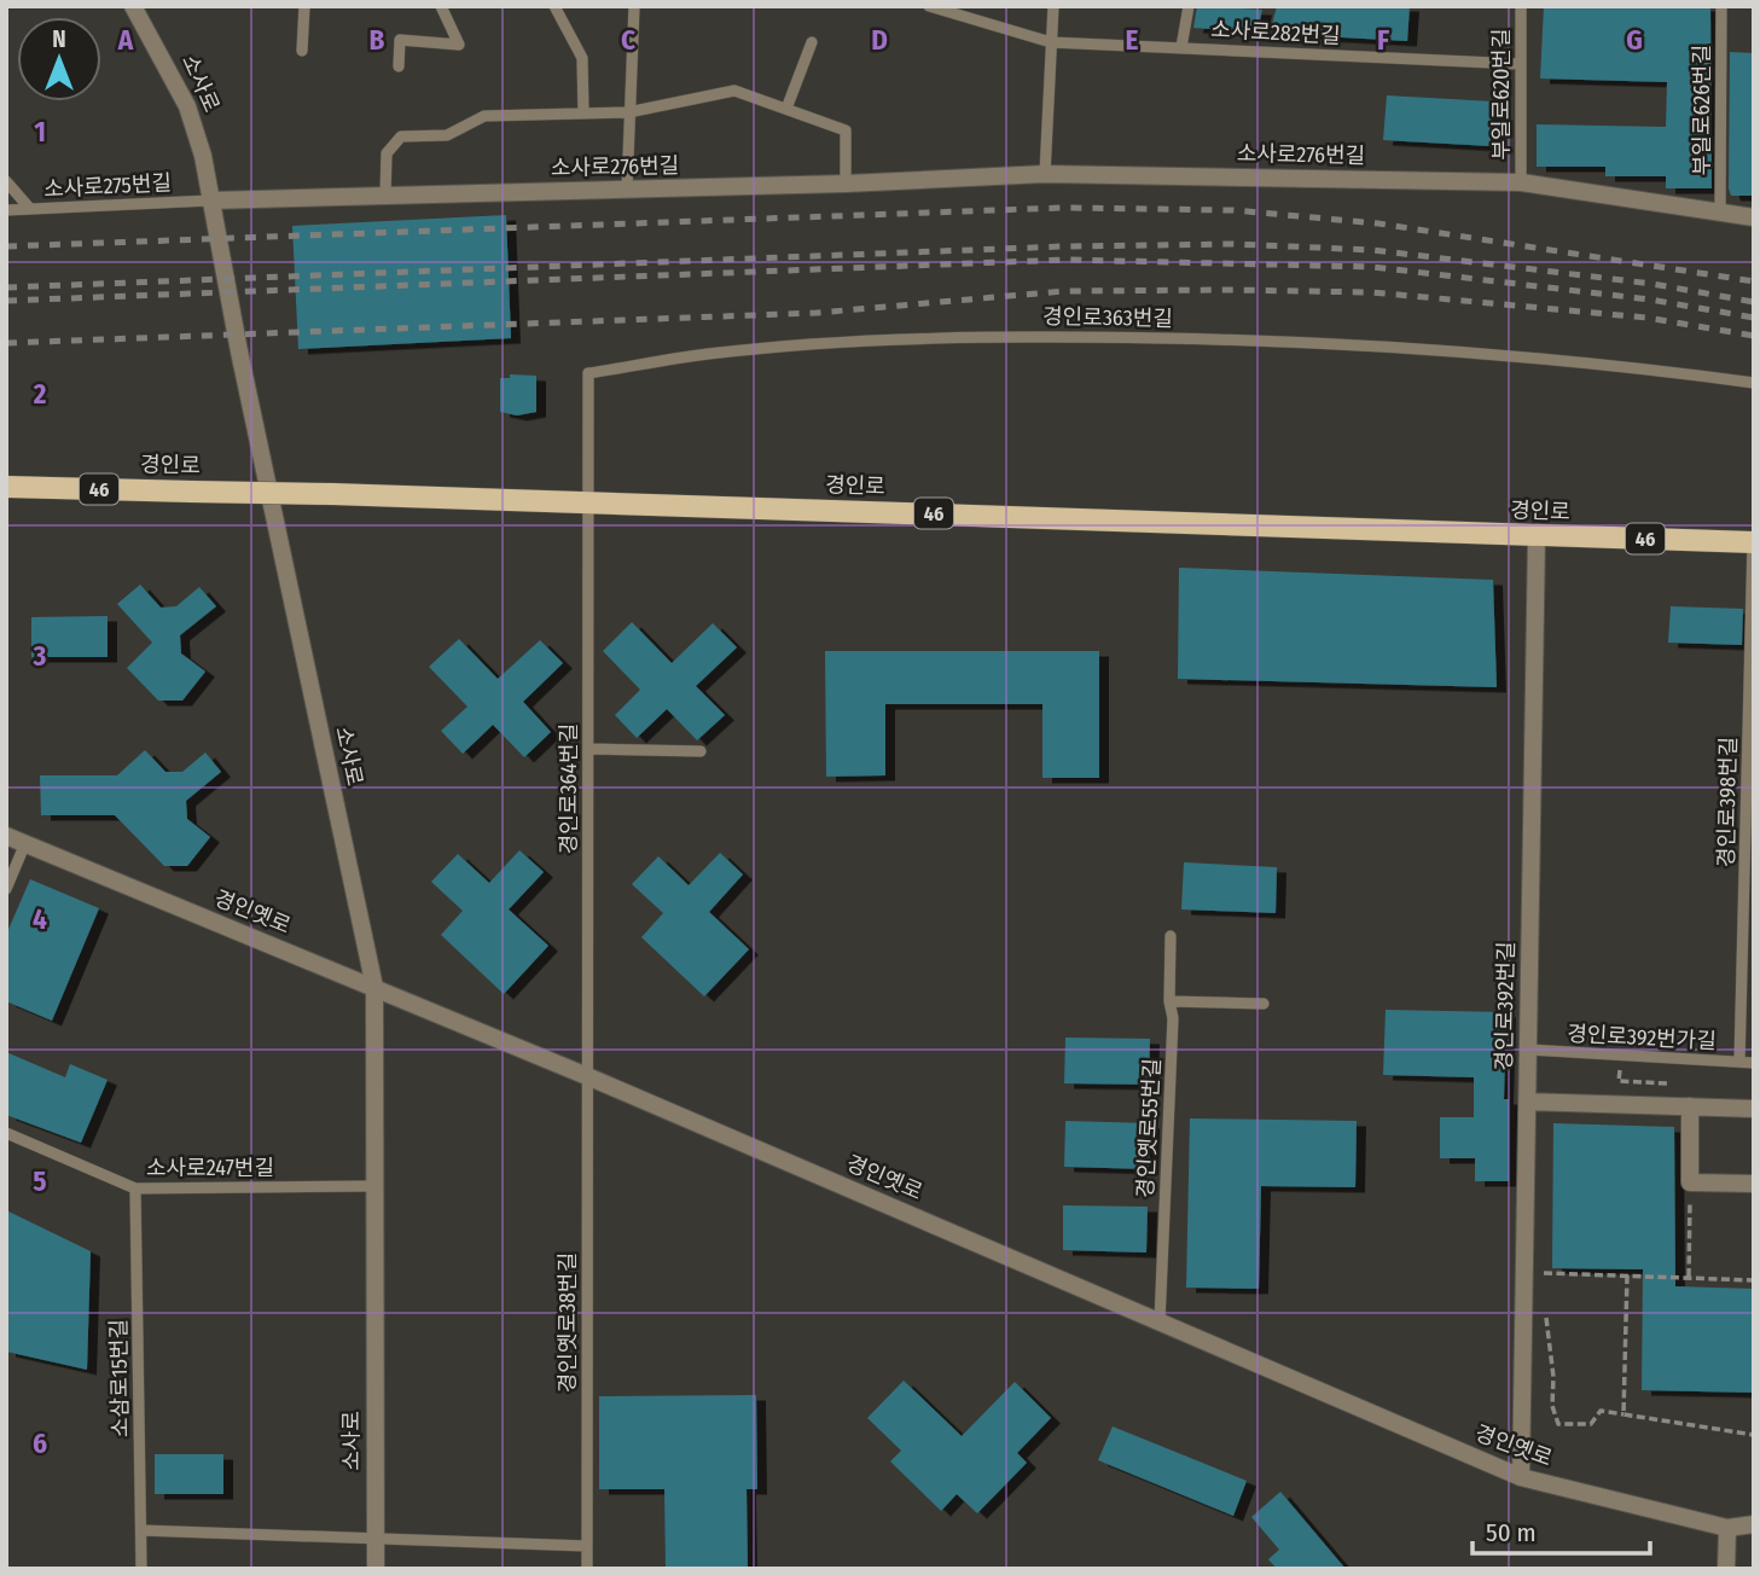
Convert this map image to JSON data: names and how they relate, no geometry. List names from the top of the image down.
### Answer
{
  "streets": {
    "main road": ["경인로", "46"],
    "street": [
      "소사로",
      "소사로276번길",
      "경인옛로",
      "경인로392번길"
    ],
    "lane": [
      "소사로282번길",
      "부일로620번길",
      "부일로626번길",
      "소사로275번길",
      "경인로363번길",
      "경인로364번길",
      "경인로398번길",
      "경인로392번가길",
      "경인옛로55번길",
      "소사로247번길",
      "경인옛로38번길",
      "소삼로15번길"
    ]
  },
  "crossings": [
    ["소사로282번길", "부일로620번길"],
    ["소사로", "소사로276번길"],
    ["소사로", "소사로275번길"],
    ["소사로", "경인옛로"],
    ["소사로", "소사로247번길"],
    ["부일로620번길", "소사로276번길"],
    ["부일로626번길", "소사로276번길"],
    ["소사로276번길", "소사로275번길"],
    ["경인로363번길", "경인로"],
    ["경인로363번길", "경인로364번길"],
    ["경인로", "경인로364번길"],
    ["경인로", "경인로398번길"],
    ["경인로", "경인로392번길"],
    ["경인로364번길", "경인옛로"],
    ["경인로364번길", "경인옛로38번길"],
    ["경인로398번길", "경인로392번가길"],
    ["경인옛로", "경인로392번길"],
    ["경인옛로", "경인옛로55번길"],
    ["경인옛로", "경인옛로38번길"],
    ["경인로392번길", "경인로392번가길"],
    ["소사로247번길", "소삼로15번길"]
  ],
  "scale_bar": "50 m",
  "north": "top",
  "grid": {
    "columns": [
      "A",
      "B",
      "C",
      "D",
      "E",
      "F",
      "G"
    ],
    "rows": [
      "1",
      "2",
      "3",
      "4",
      "5",
      "6"
    ]
  }
}
